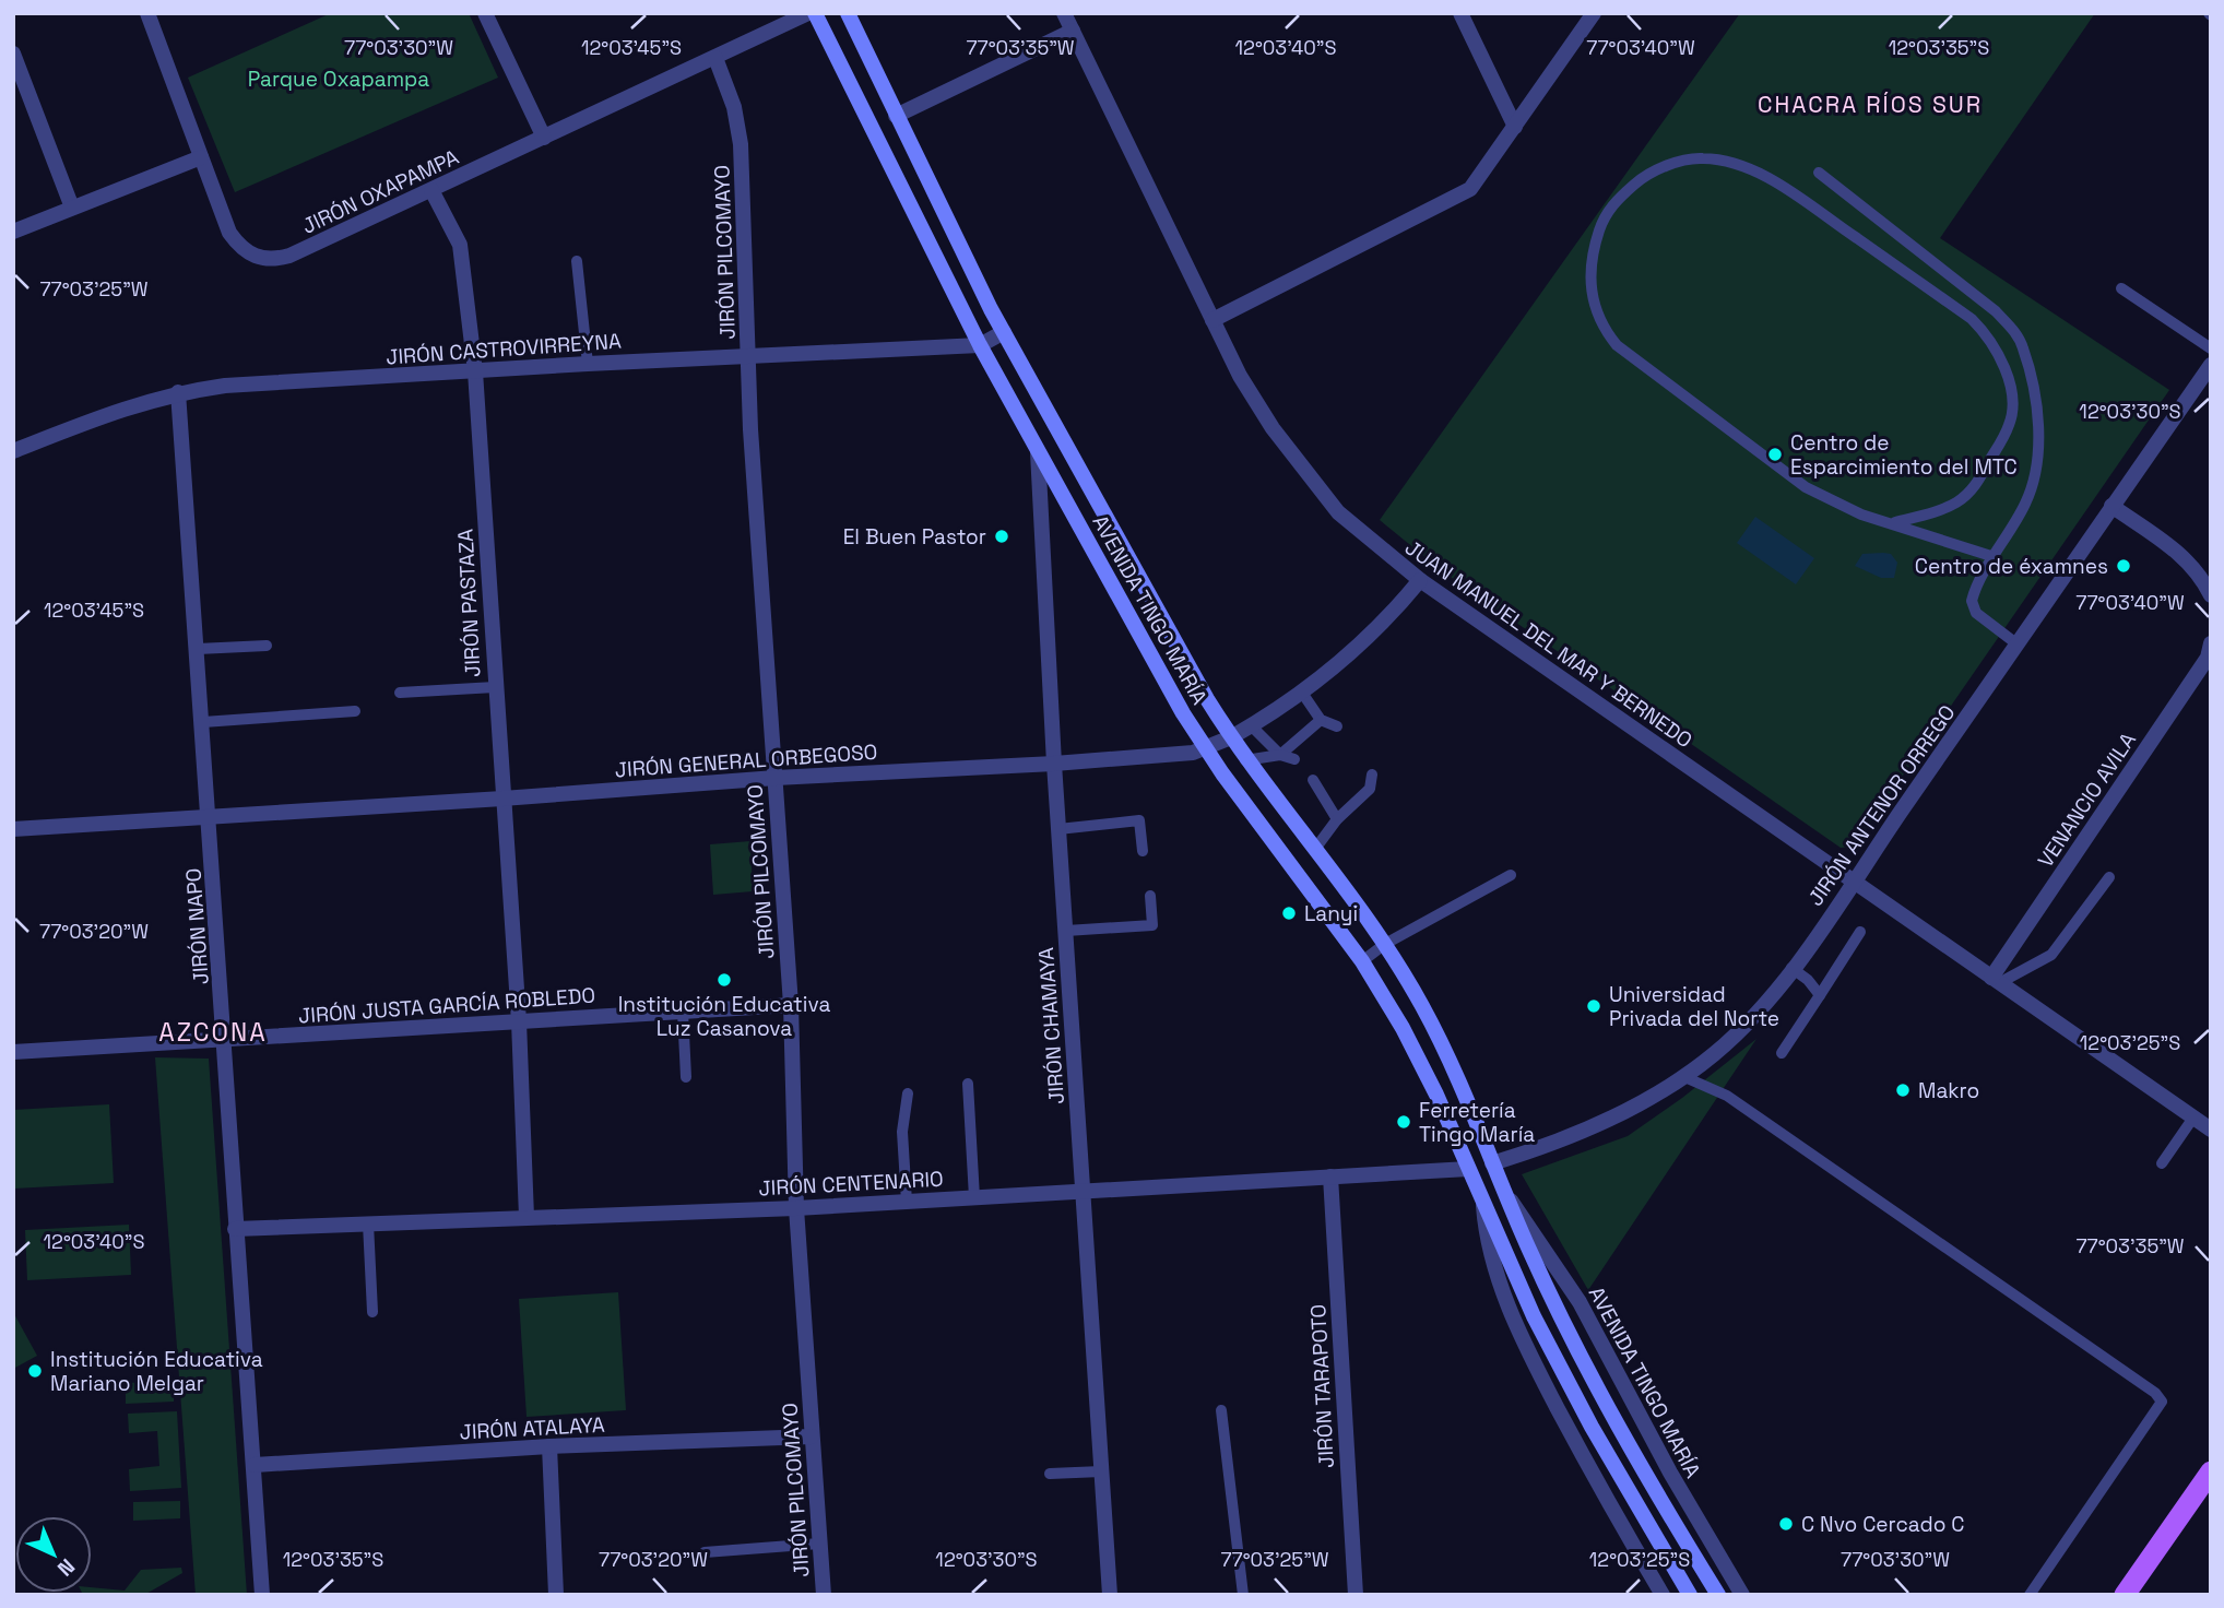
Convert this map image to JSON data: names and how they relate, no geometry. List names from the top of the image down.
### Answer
{
  "streets": {
    "main road": ["AVENIDA TINGO MARÍA"],
    "street": [
      "JIRÓN OXAPAMPA",
      "JIRÓN PILCOMAYO",
      "JIRÓN CASTROVIRREYNA",
      "JIRÓN PASTAZA",
      "JUAN MANUEL DEL MAR Y BERNEDO",
      "JIRÓN GENERAL ORBEGOSO",
      "VENANCIO AVILA",
      "JIRÓN ANTENOR ORREGO",
      "JIRÓN NAPO",
      "JIRÓN JUSTA GARCÍA ROBLEDO",
      "JIRÓN CHAMAYA",
      "JIRÓN CENTENARIO",
      "JIRÓN TARAPOTO",
      "JIRÓN ATALAYA"
    ]
  },
  "crossings": [
    ["JIRÓN OXAPAMPA", "JIRÓN PILCOMAYO"],
    ["JIRÓN OXAPAMPA", "JIRÓN PASTAZA"],
    ["JIRÓN PILCOMAYO", "JIRÓN CASTROVIRREYNA"],
    ["JIRÓN PILCOMAYO", "JIRÓN GENERAL ORBEGOSO"],
    ["JIRÓN PILCOMAYO", "JIRÓN JUSTA GARCÍA ROBLEDO"],
    ["JIRÓN PILCOMAYO", "JIRÓN CENTENARIO"],
    ["JIRÓN PILCOMAYO", "JIRÓN ATALAYA"],
    ["JIRÓN CASTROVIRREYNA", "JIRÓN PASTAZA"],
    ["JIRÓN CASTROVIRREYNA", "AVENIDA TINGO MARÍA"],
    ["JIRÓN CASTROVIRREYNA", "JIRÓN NAPO"],
    ["JIRÓN PASTAZA", "JIRÓN GENERAL ORBEGOSO"],
    ["JIRÓN PASTAZA", "JIRÓN JUSTA GARCÍA ROBLEDO"],
    ["JIRÓN PASTAZA", "JIRÓN CENTENARIO"],
    ["AVENIDA TINGO MARÍA", "JIRÓN GENERAL ORBEGOSO"],
    ["AVENIDA TINGO MARÍA", "JIRÓN ANTENOR ORREGO"],
    ["AVENIDA TINGO MARÍA", "JIRÓN CHAMAYA"],
    ["AVENIDA TINGO MARÍA", "JIRÓN CENTENARIO"],
    ["JUAN MANUEL DEL MAR Y BERNEDO", "JIRÓN GENERAL ORBEGOSO"],
    ["JUAN MANUEL DEL MAR Y BERNEDO", "VENANCIO AVILA"],
    ["JUAN MANUEL DEL MAR Y BERNEDO", "JIRÓN ANTENOR ORREGO"],
    ["JIRÓN GENERAL ORBEGOSO", "JIRÓN NAPO"],
    ["JIRÓN GENERAL ORBEGOSO", "JIRÓN CHAMAYA"],
    ["JIRÓN NAPO", "JIRÓN JUSTA GARCÍA ROBLEDO"],
    ["JIRÓN NAPO", "JIRÓN CENTENARIO"],
    ["JIRÓN NAPO", "JIRÓN ATALAYA"],
    ["JIRÓN CHAMAYA", "JIRÓN CENTENARIO"],
    ["JIRÓN CENTENARIO", "JIRÓN TARAPOTO"]
  ],
  "districts": ["CHACRA RÍOS SUR", "AZCONA"],
  "parks": ["Parque Oxapampa"],
  "places": [
    "Centro de Esparcimiento del MTC",
    "El Buen Pastor",
    "Centro de éxamnes",
    "Lanyi",
    "Institución Educativa Luz Casanova",
    "Universidad Privada del Norte",
    "Makro",
    "Ferretería Tingo María",
    "Institución Educativa Mariano Melgar",
    "C Nvo Cercado C"
  ],
  "north": "bottom right",
  "coordinates": [
    "12°03'45\"S",
    "12°03'40\"S",
    "12°03'35\"S",
    "77°03'30\"W",
    "77°03'35\"W",
    "77°03'40\"W",
    "77°03'25\"W",
    "12°03'30\"S",
    "77°03'20\"W",
    "12°03'25\"S"
  ]
}
